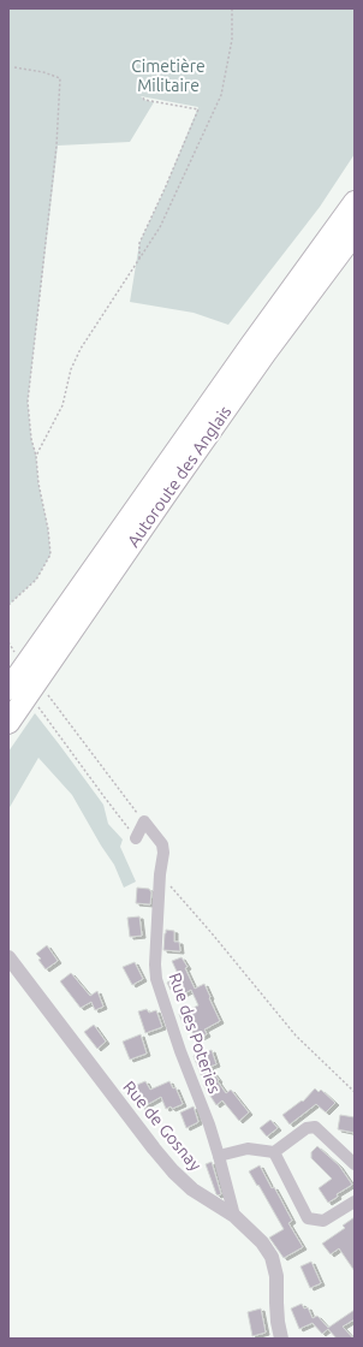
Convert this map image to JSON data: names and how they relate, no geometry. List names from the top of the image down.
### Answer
{
  "streets": {
    "highway": ["Autoroute des Anglais"],
    "street": ["Rue des Poteries", "Rue de Gosnay"]
  },
  "crossings": [
    ["Rue des Poteries", "Rue de Gosnay"]
  ],
  "parks": ["Cimetière Militaire"]
}
